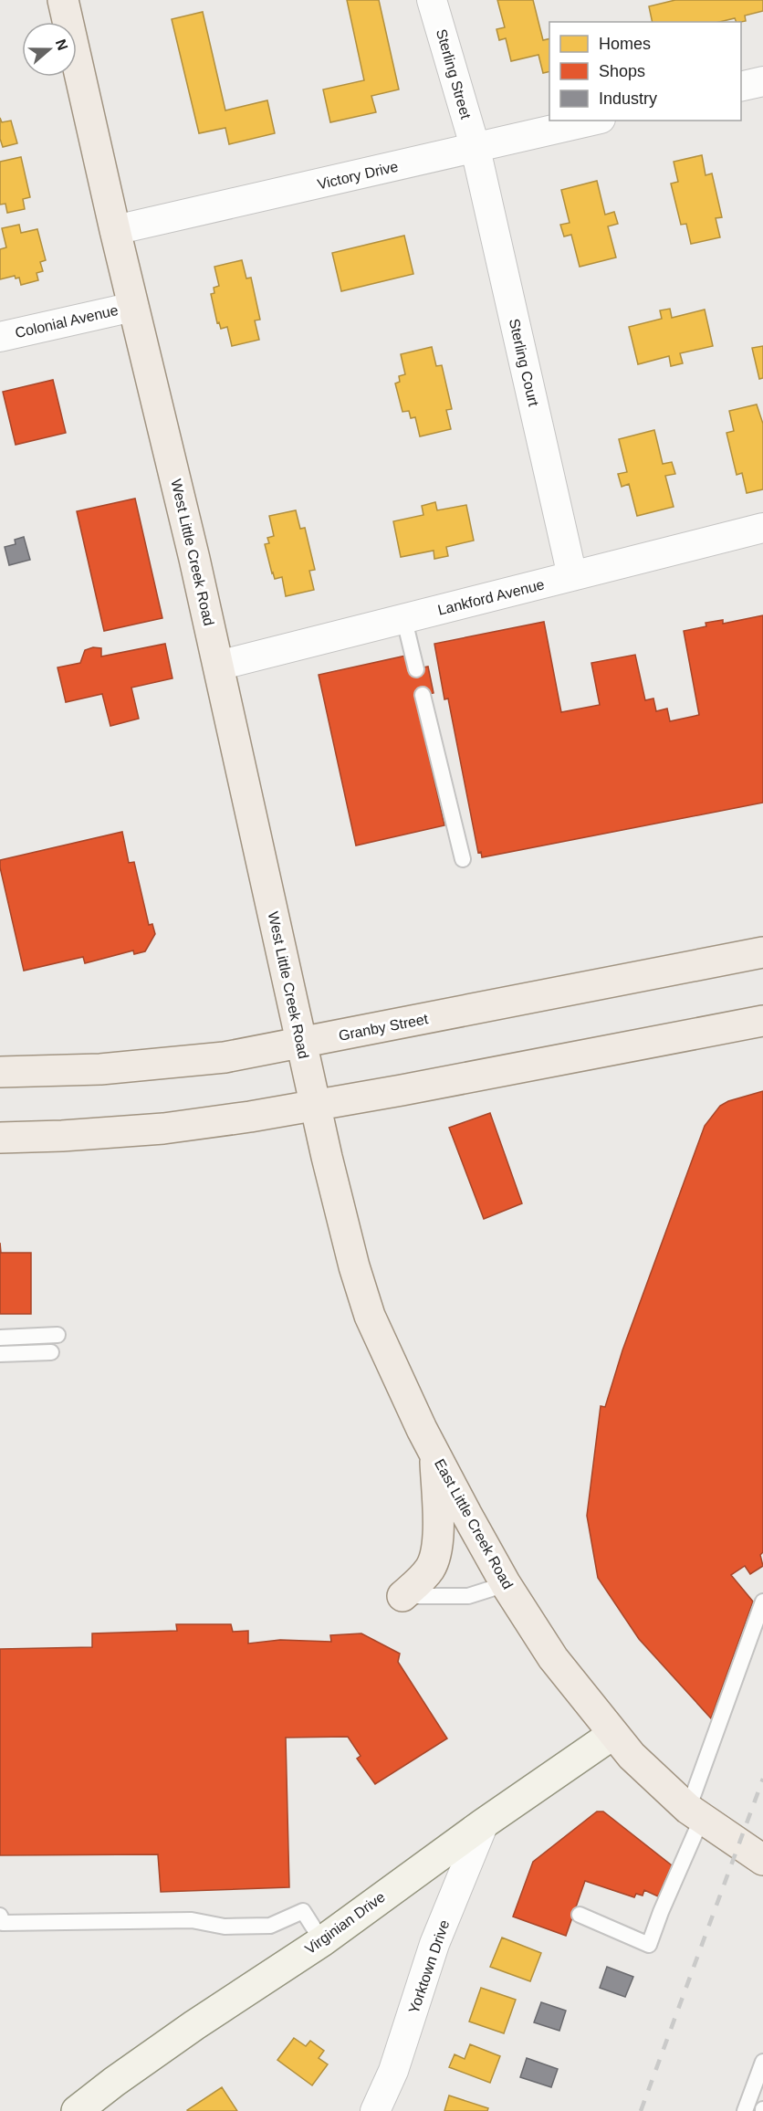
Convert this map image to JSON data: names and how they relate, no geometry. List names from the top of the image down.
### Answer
{
  "streets": {
    "main road": ["West Little Creek Road", "Granby Street", "East Little Creek Road"],
    "street": [
      "Sterling Street",
      "Victory Drive",
      "Colonial Avenue",
      "Sterling Court",
      "Lankford Avenue",
      "Virginian Drive",
      "Yorktown Drive"
    ]
  },
  "crossings": [
    ["Sterling Street", "Victory Drive"],
    ["Sterling Street", "Sterling Court"],
    ["Victory Drive", "Sterling Court"],
    ["Victory Drive", "West Little Creek Road"],
    ["Colonial Avenue", "West Little Creek Road"],
    ["Sterling Court", "Lankford Avenue"],
    ["West Little Creek Road", "Lankford Avenue"],
    ["West Little Creek Road", "Granby Street"],
    ["West Little Creek Road", "East Little Creek Road"],
    ["East Little Creek Road", "Virginian Drive"],
    ["Virginian Drive", "Yorktown Drive"]
  ],
  "legend": ["Homes", "Shops", "Industry"],
  "north": "right"
}
